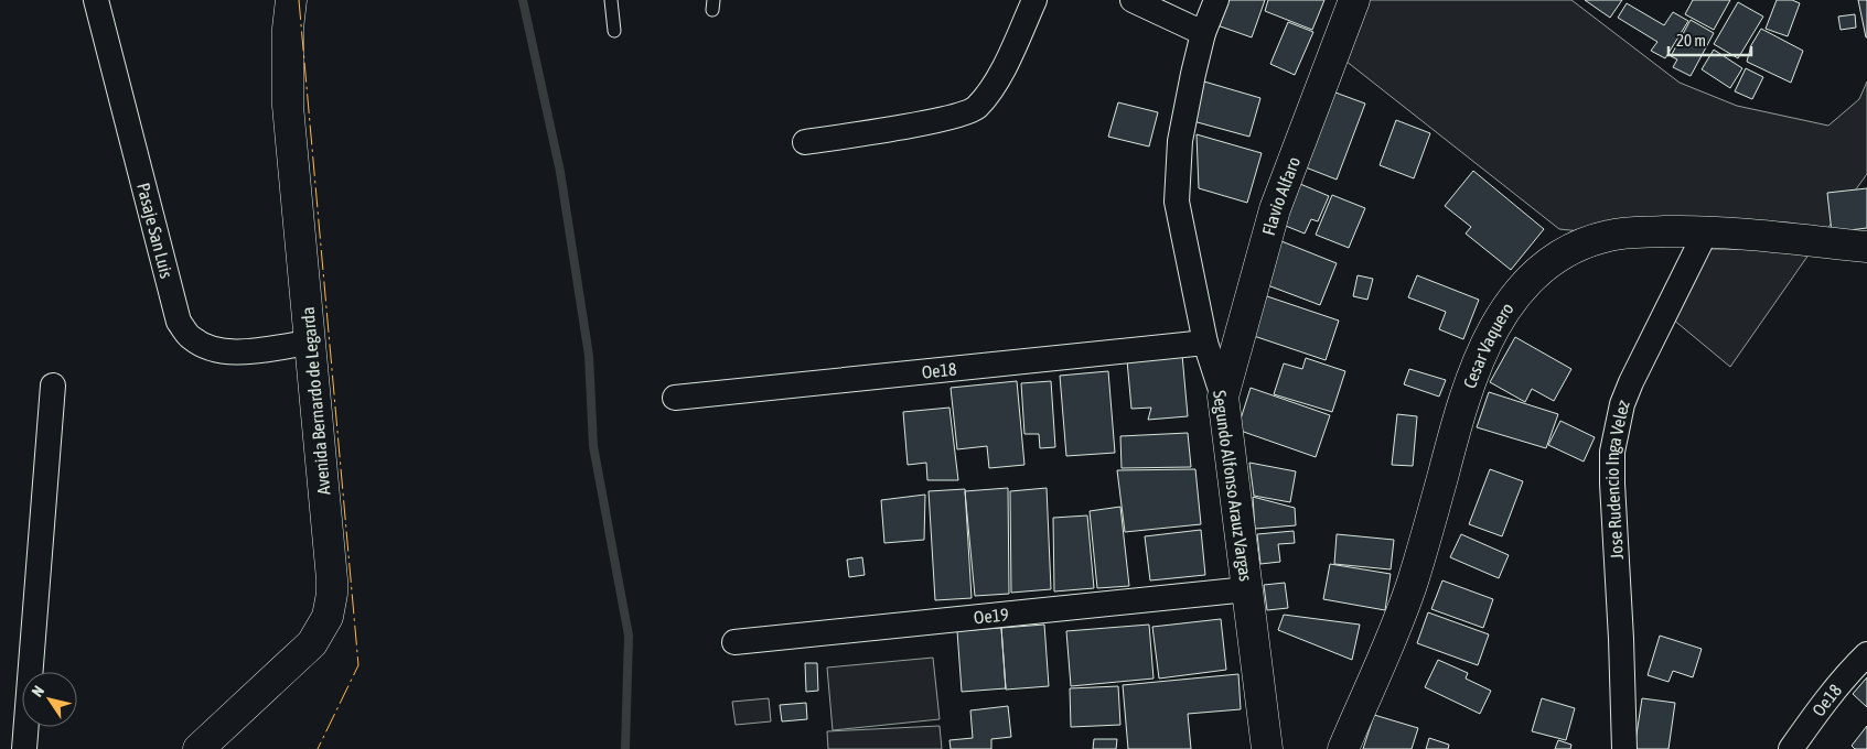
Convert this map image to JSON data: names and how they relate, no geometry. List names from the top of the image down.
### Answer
{
  "streets": {
    "street": [
      "Flavio Alfaro",
      "Pasaje San Luis",
      "Cesar Vaquero",
      "Oe18",
      "Avenida Bernardo de Legarda",
      "Jose Rudencio Inga Velez",
      "Segundo Alfonso Arauz Vargas",
      "Oe19"
    ]
  },
  "crossings": [
    ["Flavio Alfaro", "Segundo Alfonso Arauz Vargas"],
    ["Pasaje San Luis", "Avenida Bernardo de Legarda"],
    ["Cesar Vaquero", "Jose Rudencio Inga Velez"],
    ["Oe18", "Segundo Alfonso Arauz Vargas"],
    ["Segundo Alfonso Arauz Vargas", "Oe19"]
  ],
  "scale_bar": "20 m",
  "north": "top left"
}
